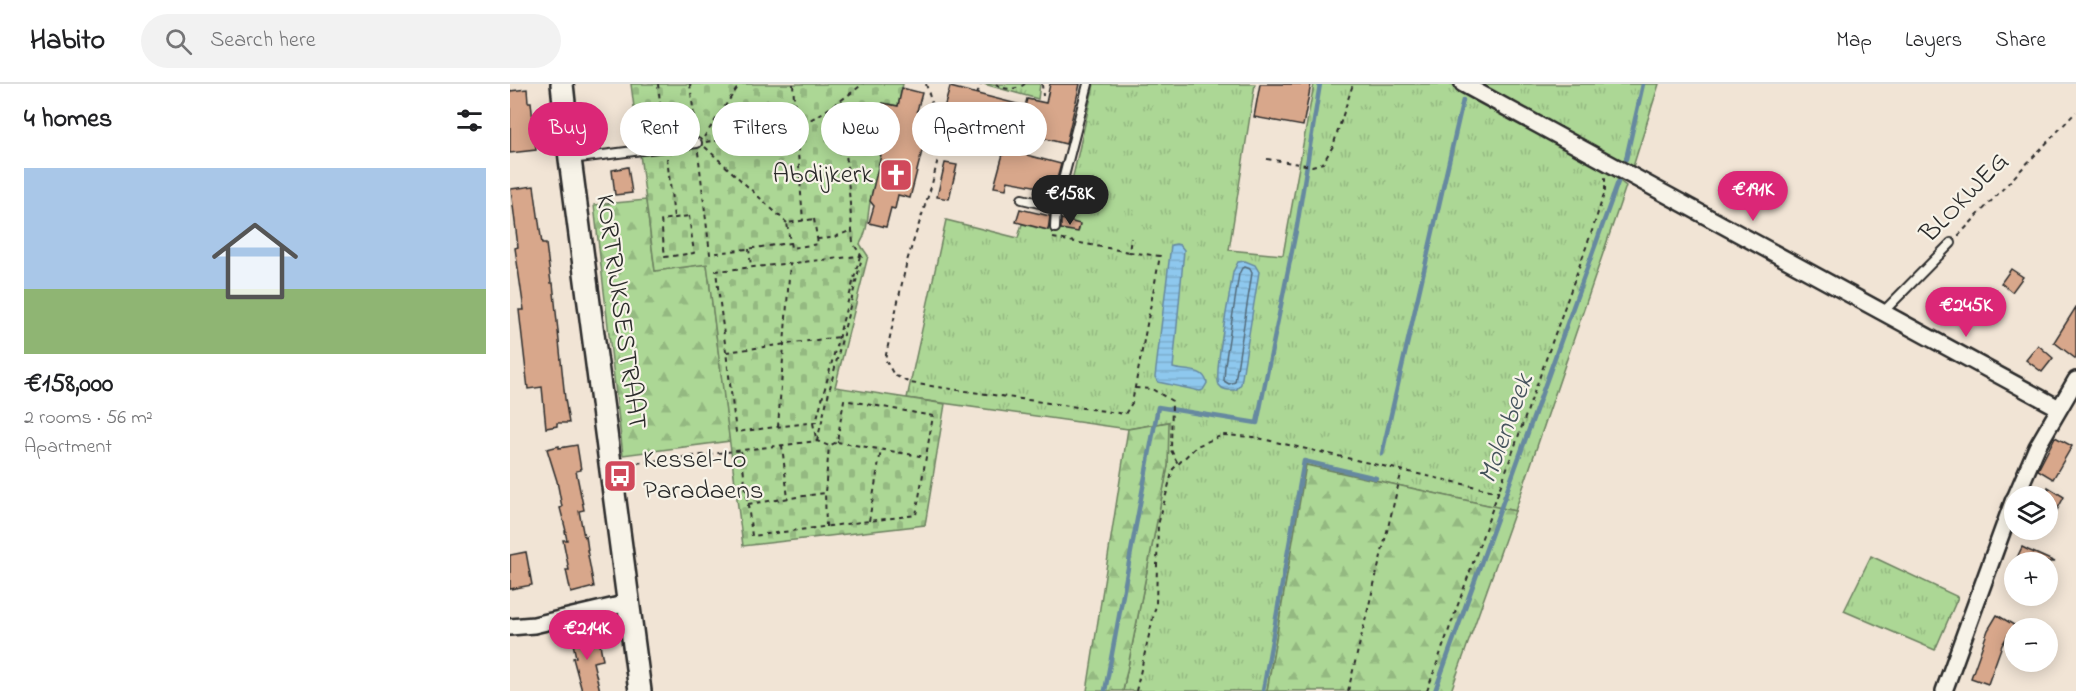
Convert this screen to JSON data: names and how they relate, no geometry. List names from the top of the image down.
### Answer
{
  "streets": {
    "street": ["KORTRIJKSESTRAAT"],
    "lane": ["BLOKWEG"]
  },
  "water": ["Molenbeek"],
  "places": {
    "church": ["Abdijkerk"],
    "bus stop": ["Kessel-Lo Paradaens"]
  },
  "page": {
    "header": "Habito",
    "search": "Search here",
    "nav": ["Map", "Layers", "Share"],
    "heading": "4 homes",
    "chip": [
      "Buy",
      "Rent",
      "Filters",
      "New",
      "Apartment"
    ],
    "list": [
      {
        "name": "€158,000",
        "note": "2 rooms · 56 m² · Apartment"
      }
    ],
    "price": [
      "€191K",
      "€158K",
      "€245K",
      "€214K"
    ],
    "map_buttons": ["+", "−"]
  }
}
